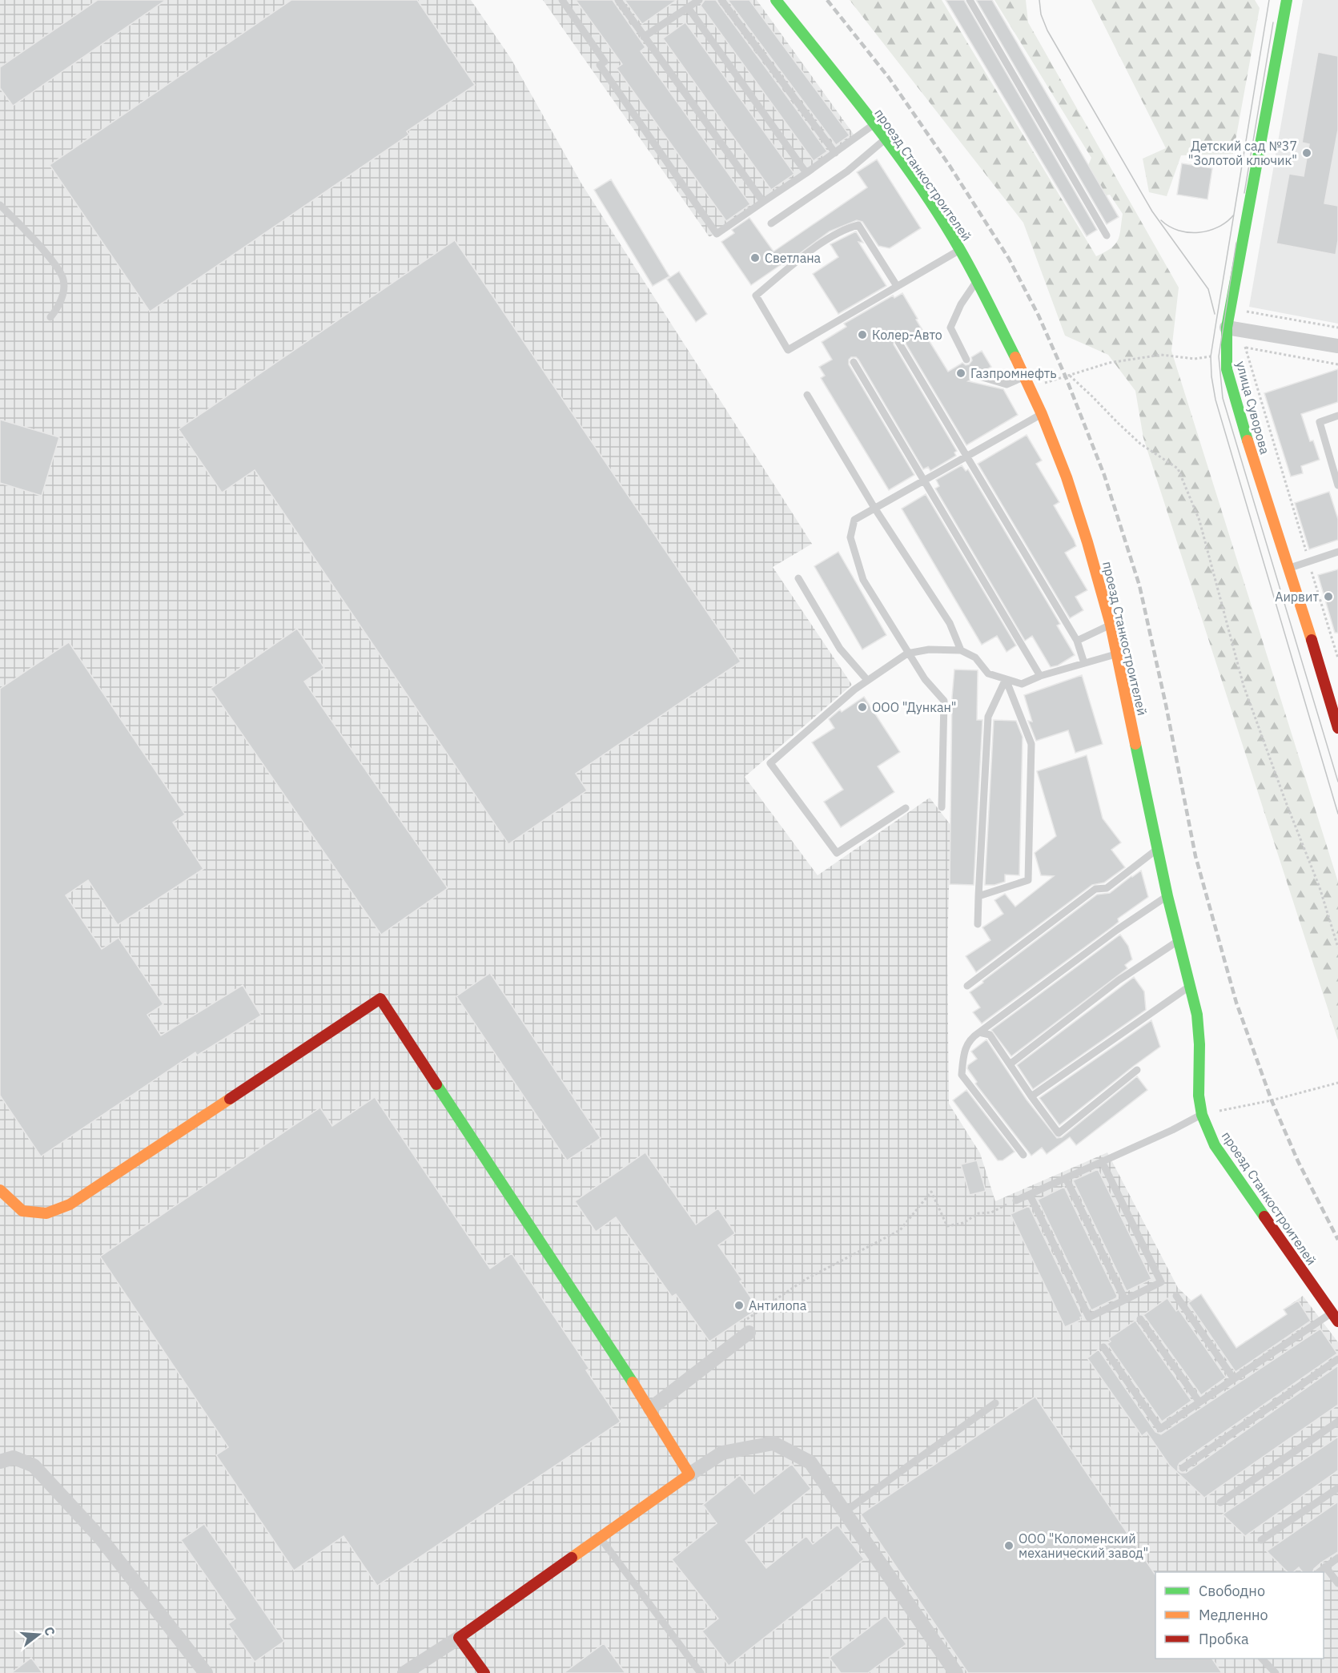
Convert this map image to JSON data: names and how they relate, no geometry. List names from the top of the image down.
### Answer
{
  "streets": {
    "street": ["проезд Станкостроителей", "улица Суворова"]
  },
  "places": [
    "Детский сад №37 \"Золотой ключик\"",
    "Светлана",
    "Колер-Авто",
    "Газпромнефть",
    "Аирвит",
    "ООО \"Дункан\"",
    "Aнтилопа",
    "ООО \"Коломенский механический завод\""
  ],
  "legend": ["Свободно", "Медленно", "Пробка"],
  "north": "right"
}
